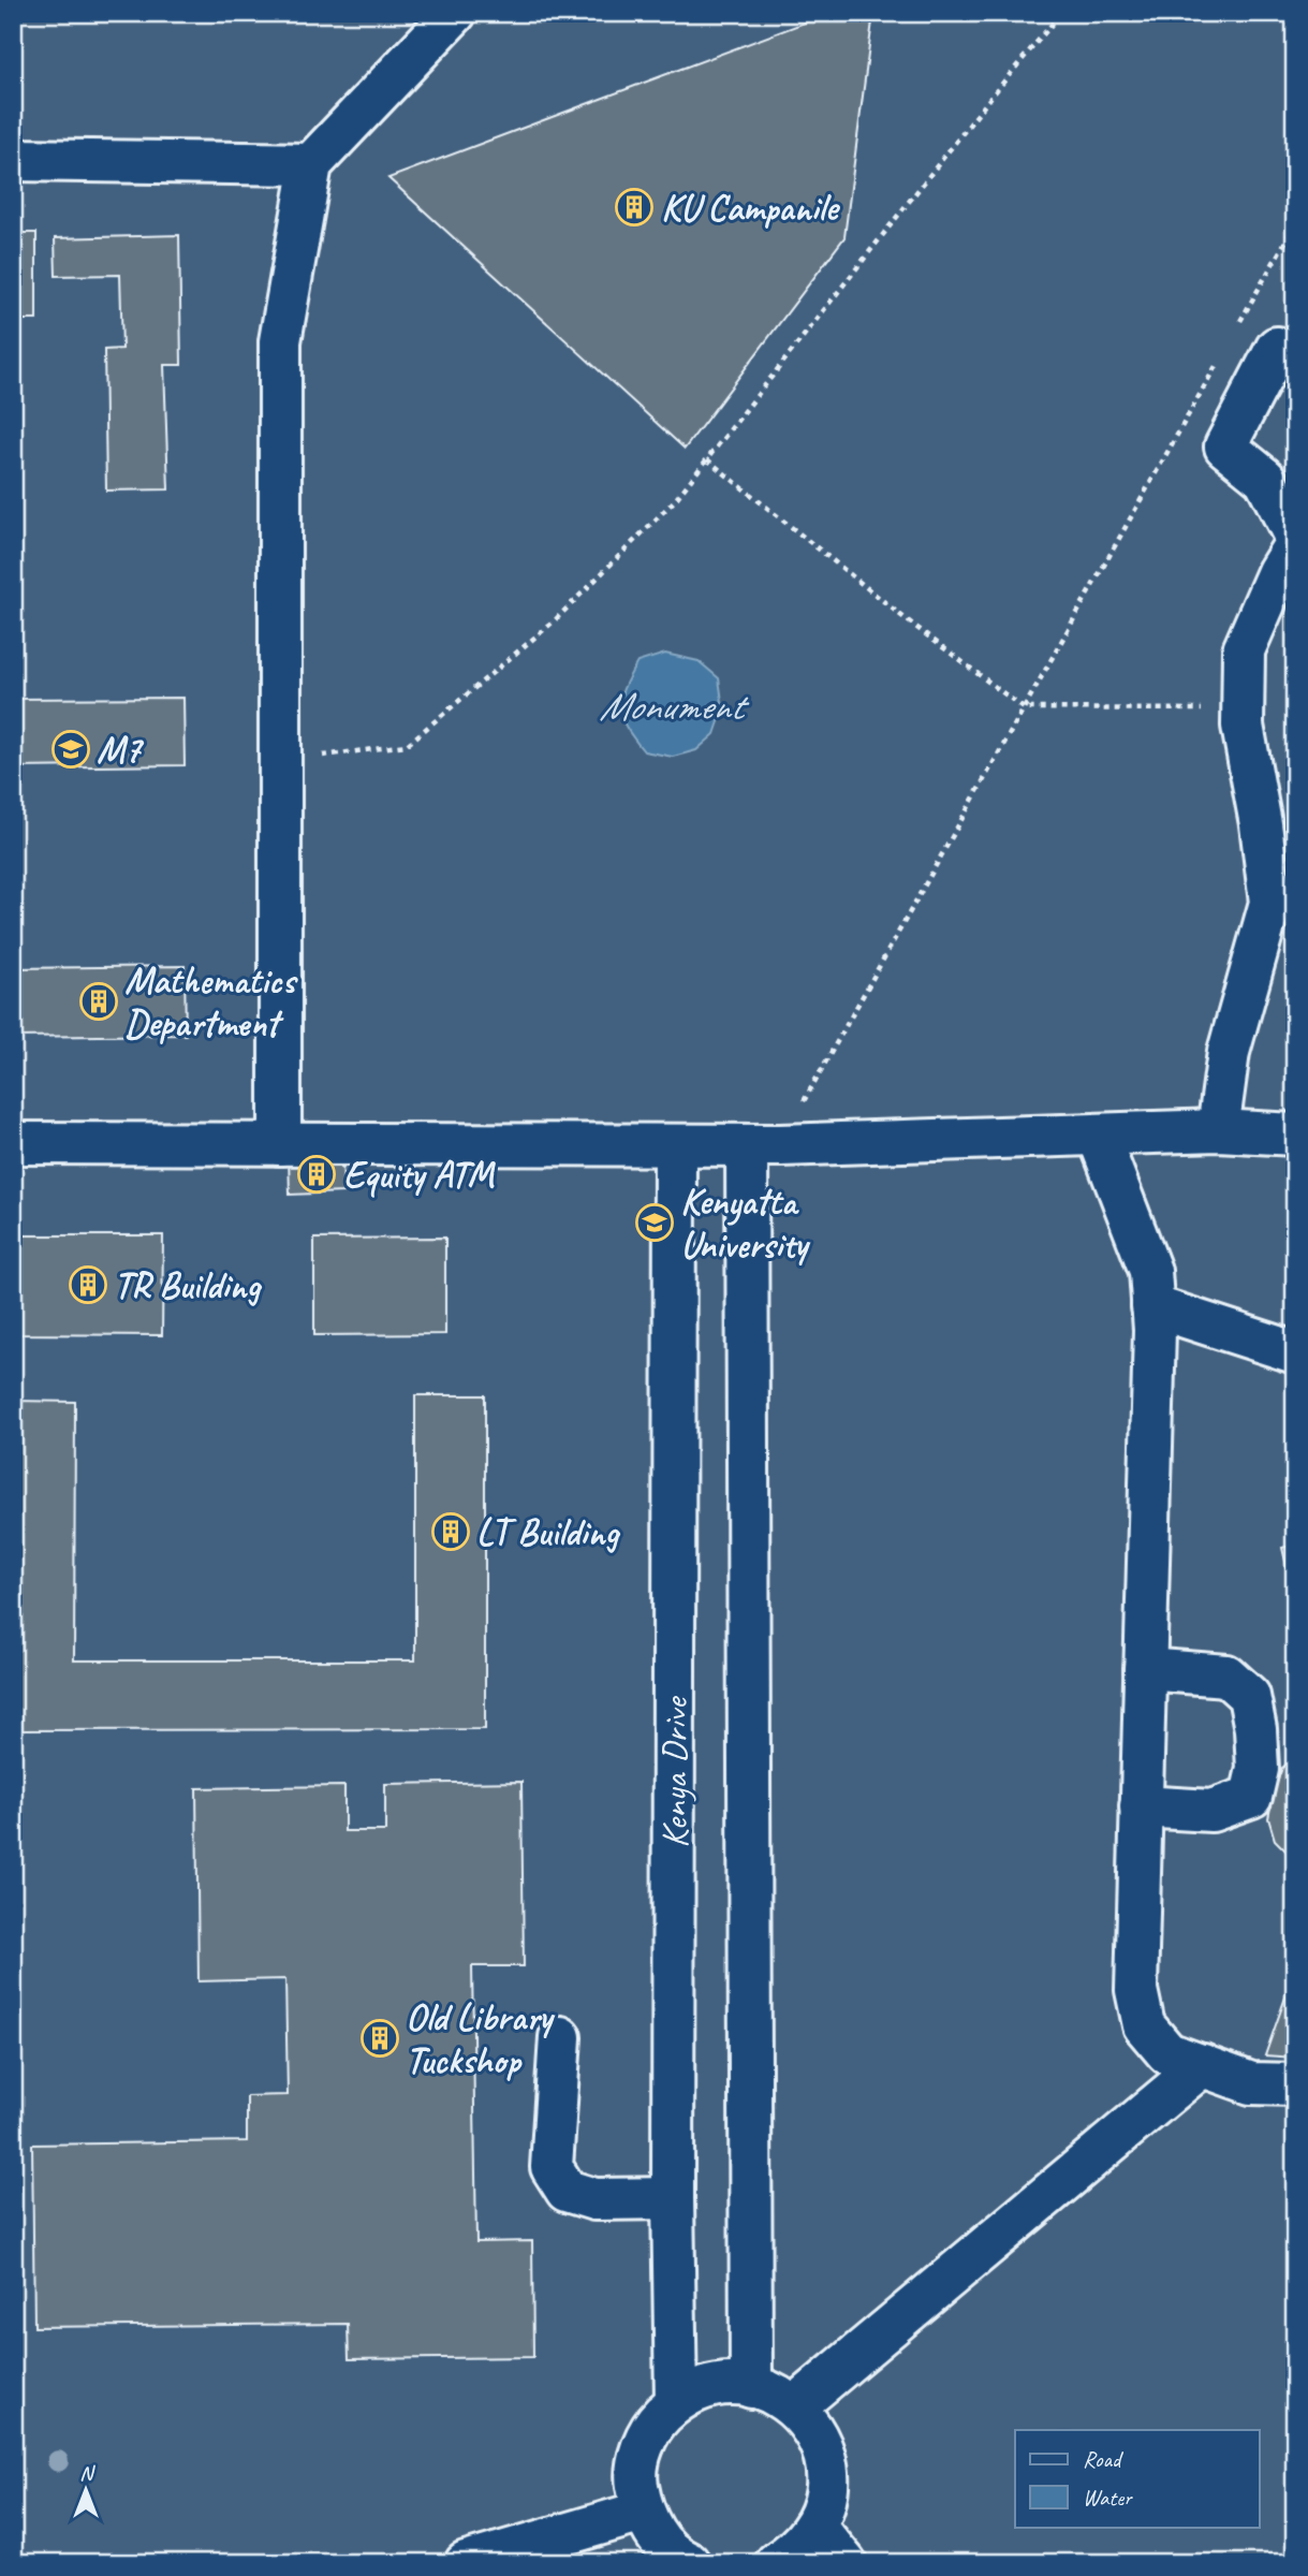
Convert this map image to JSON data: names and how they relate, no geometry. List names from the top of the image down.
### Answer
{
  "streets": {
    "lane": ["Kenya Drive"]
  },
  "water": ["Monument"],
  "places": {
    "building": [
      "KU Campanile",
      "Mathematics Department",
      "Equity ATM",
      "TR Building",
      "LT Building",
      "Old Library Tuckshop"
    ],
    "school or university": ["M7", "Kenyatta University"]
  },
  "legend": ["Road", "Water"],
  "north": "top"
}
